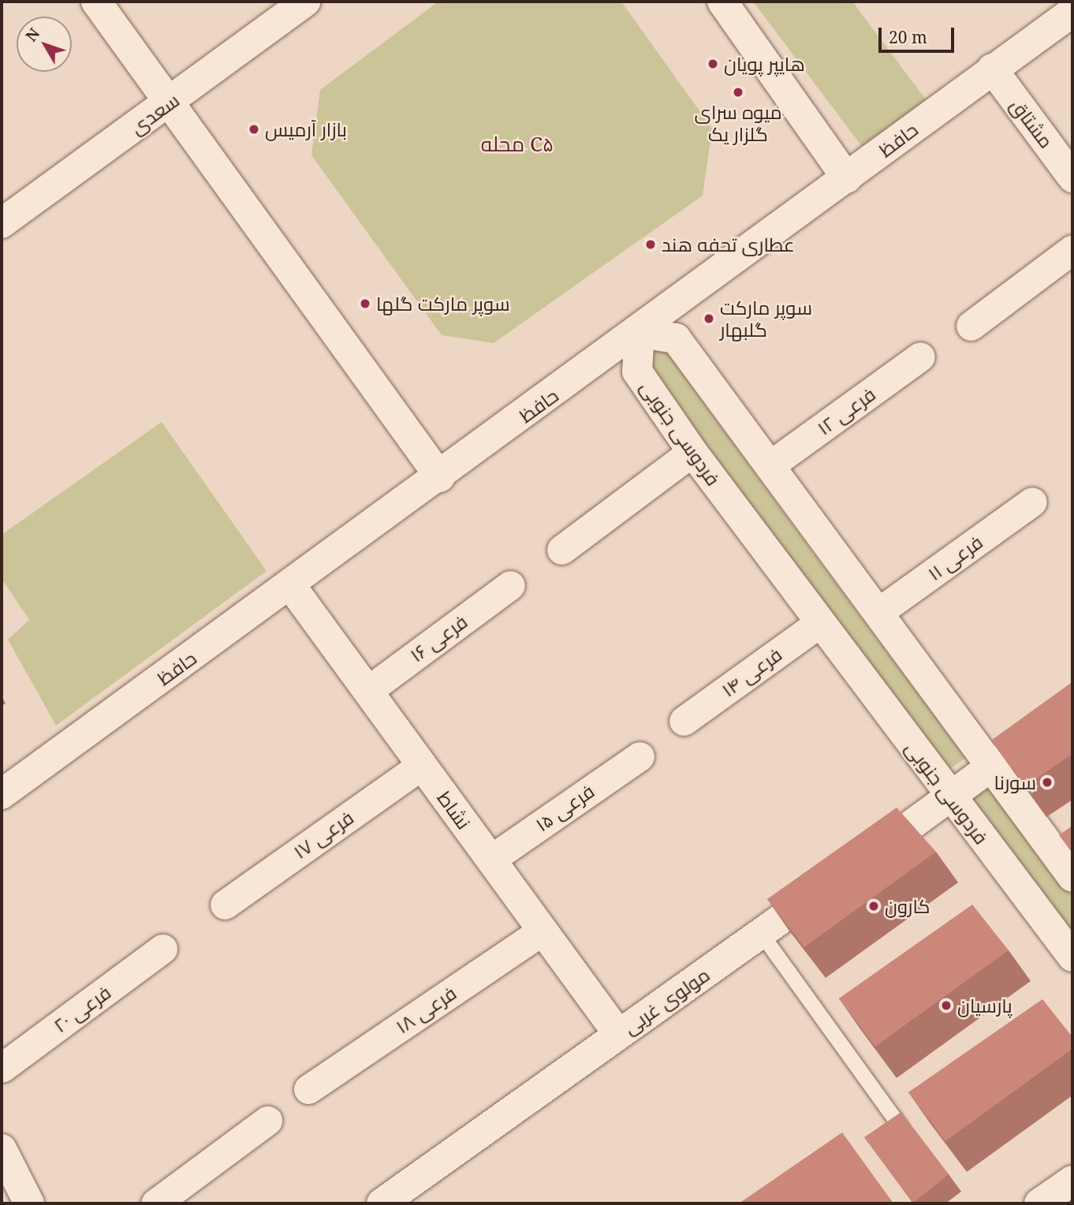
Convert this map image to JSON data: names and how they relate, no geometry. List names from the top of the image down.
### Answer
{
  "streets": {
    "street": [
      "سعدی",
      "مشتاق",
      "حافظ",
      "فرعی ۱۲",
      "فردوسی جنوبی",
      "فرعی ۱۱",
      "فرعی ۱۶",
      "فرعی ۱۴",
      "فرعی ۱۵",
      "نشاط",
      "فرعی ۱۷",
      "مولوی غربی",
      "فرعی ۲۰",
      "فرعی ۱۸"
    ]
  },
  "crossings": [
    ["مشتاق", "حافظ"],
    ["حافظ", "فردوسی جنوبی"],
    ["حافظ", "نشاط"],
    ["فردوسی جنوبی", "فرعی ۱۴"],
    ["فردوسی جنوبی", "مولوی غربی"],
    ["فرعی ۱۶", "نشاط"],
    ["فرعی ۱۵", "نشاط"],
    ["نشاط", "فرعی ۱۷"],
    ["نشاط", "مولوی غربی"],
    ["نشاط", "فرعی ۱۸"]
  ],
  "districts": ["محله C۵"],
  "places": [
    "هایپر پویان",
    "میوه سرای گلزار یک",
    "بازار آرمیس",
    "عطاری تحفه هند",
    "سوپر مارکت گلها",
    "سوپر مارکت گلبهار",
    "سورنا",
    "کارون",
    "پارسیان"
  ],
  "scale_bar": "20 m",
  "north": "top left"
}
